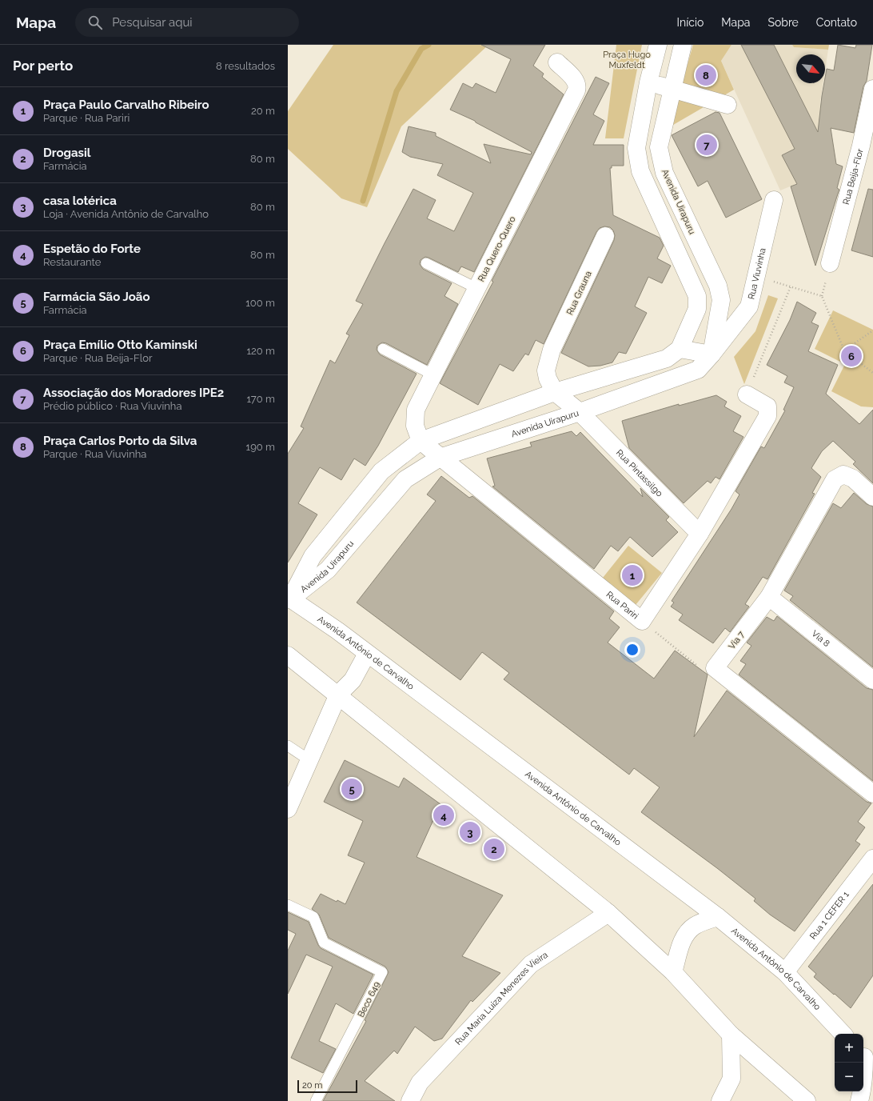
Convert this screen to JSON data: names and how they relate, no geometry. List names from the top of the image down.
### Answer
{
  "streets": {
    "street": [
      "Rua Beija-Flor",
      "Avenida Uirapuru",
      "Rua Quero-Quero",
      "Rua Viuvinha",
      "Rua Grauna",
      "Rua Pintassilgo",
      "Rua Pariri",
      "Via 8",
      "Via 7",
      "Avenida Antônio de Carvalho",
      "Rua 1 CEFER 1",
      "Rua Maria Luiza Menezes Vieira"
    ],
    "lane": ["Beco 649"]
  },
  "crossings": [
    ["Avenida Uirapuru", "Rua Quero-Quero"],
    ["Avenida Uirapuru", "Rua Viuvinha"],
    ["Avenida Uirapuru", "Rua Grauna"],
    ["Avenida Uirapuru", "Rua Pintassilgo"],
    ["Avenida Uirapuru", "Rua Pariri"],
    ["Avenida Uirapuru", "Avenida Antônio de Carvalho"],
    ["Rua Quero-Quero", "Rua Pariri"],
    ["Rua Grauna", "Rua Pintassilgo"],
    ["Rua Pintassilgo", "Rua Pariri"],
    ["Via 8", "Via 7"],
    ["Avenida Antônio de Carvalho", "Rua 1 CEFER 1"]
  ],
  "parks": ["Praça Hugo Muxfeldt"],
  "scale_bar": "20 m",
  "north": "bottom right",
  "page": {
    "header": "Mapa",
    "search": "Pesquisar aqui",
    "nav": [
      "Início",
      "Mapa",
      "Sobre",
      "Contato"
    ],
    "heading": ["Por perto", "8 resultados"],
    "pins": [
      "8",
      "7",
      "6",
      "1",
      "5",
      "4",
      "3",
      "2"
    ],
    "list": [
      {
        "mark": "1",
        "name": "Praça Paulo Carvalho Ribeiro",
        "note": "Parque · Rua Pariri",
        "value": "20 m"
      },
      {
        "mark": "2",
        "name": "Drogasil",
        "note": "Farmácia",
        "value": "80 m"
      },
      {
        "mark": "3",
        "name": "casa lotérica",
        "note": "Loja · Avenida Antônio de Carvalho",
        "value": "80 m"
      },
      {
        "mark": "4",
        "name": "Espetão do Forte",
        "note": "Restaurante",
        "value": "80 m"
      },
      {
        "mark": "5",
        "name": "Farmácia São João",
        "note": "Farmácia",
        "value": "100 m"
      },
      {
        "mark": "6",
        "name": "Praça Emílio Otto Kaminski",
        "note": "Parque · Rua Beija-Flor",
        "value": "120 m"
      },
      {
        "mark": "7",
        "name": "Associação dos Moradores IPE2",
        "note": "Prédio público · Rua Viuvinha",
        "value": "170 m"
      },
      {
        "mark": "8",
        "name": "Praça Carlos Porto da Silva",
        "note": "Parque · Rua Viuvinha",
        "value": "190 m"
      }
    ],
    "map_buttons": ["+", "−"],
    "scale": "20 m"
  }
}
